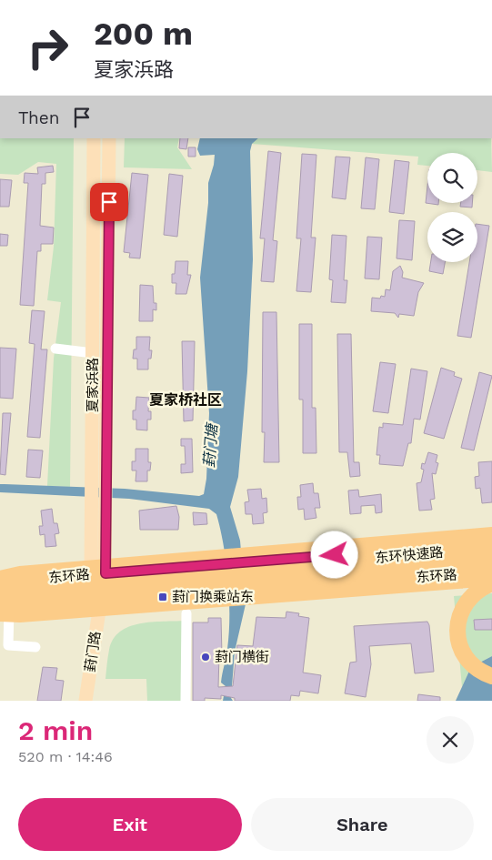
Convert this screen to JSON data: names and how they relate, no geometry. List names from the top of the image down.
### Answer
{
  "streets": {
    "highway": ["东环快速路"],
    "main road": ["夏家浜路", "东环路", "葑门路"]
  },
  "crossings": [
    ["夏家浜路", "东环路"],
    ["夏家浜路", "葑门路"],
    ["东环快速路", "东环路"],
    ["东环路", "葑门路"]
  ],
  "districts": ["夏家桥社区"],
  "water": ["葑门塘"],
  "places": {
    "transit": ["葑门换乘站东"],
    "other": ["葑门横街"]
  },
  "page": {
    "turn": ["200 m", "夏家浜路"],
    "then": "Then",
    "heading": ["2 min", "520 m · 14:46"],
    "buttons": ["Exit", "Share"]
  }
}
